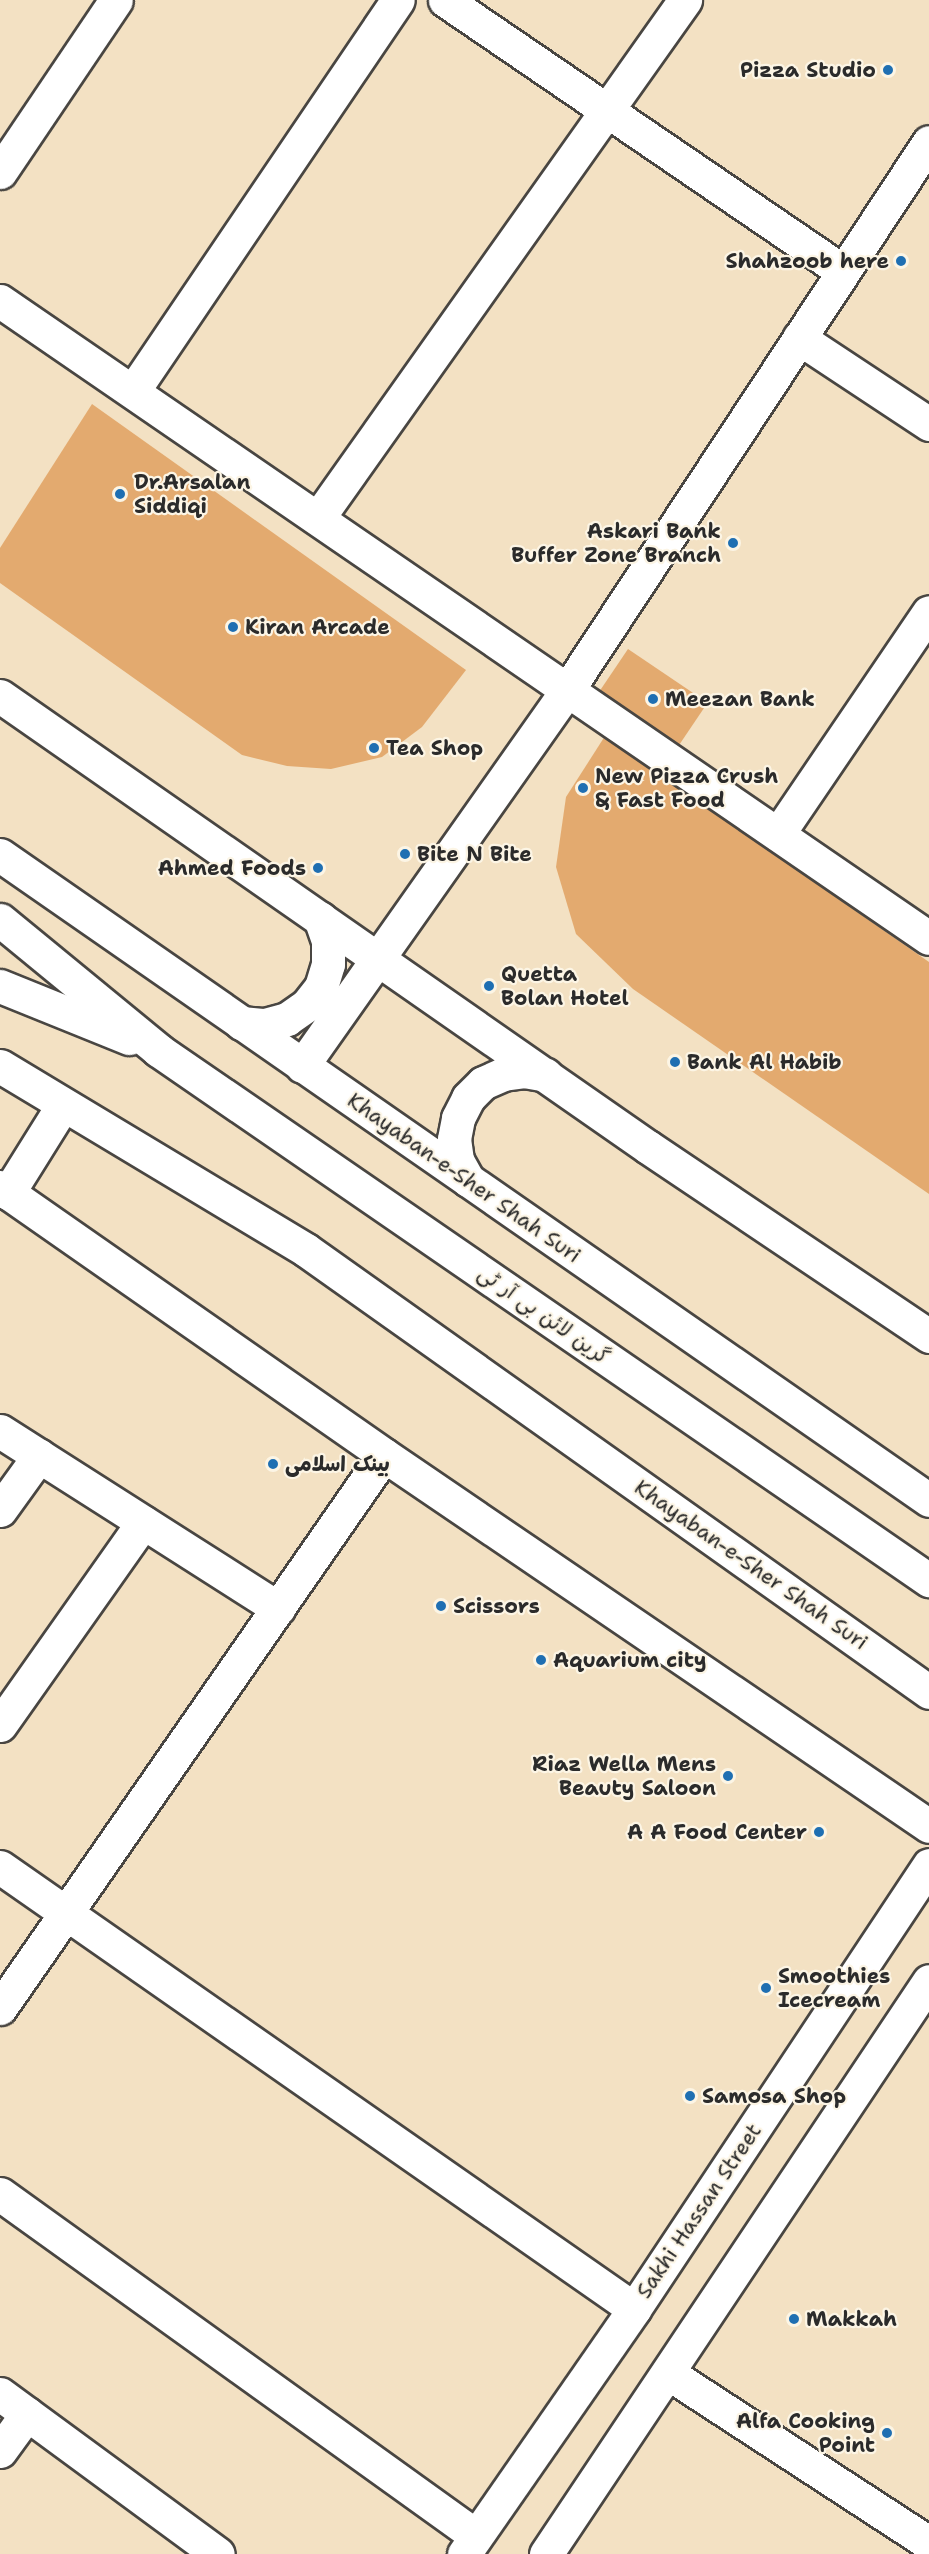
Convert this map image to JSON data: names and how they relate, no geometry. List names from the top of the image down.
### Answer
{
  "streets": {
    "street": ["Khayaban-e-Sher Shah Suri", "گرین لائن بی آر ٹی", "Sakhi Hassan Street"]
  },
  "places": [
    "Pizza Studio",
    "Shahzoob here",
    "Dr.Arsalan Siddiqi",
    "Askari Bank Buffer Zone Branch",
    "Kiran Arcade",
    "Meezan Bank",
    "Tea Shop",
    "New Pizza Crush & Fast Food",
    "Bite N Bite",
    "Ahmed Foods",
    "Quetta Bolan Hotel",
    "Bank Al Habib",
    "بینک اسلامی",
    "Scissors",
    "Aquarium city",
    "Riaz Wella Mens Beauty Saloon",
    "A A Food Center",
    "Smoothies Icecream",
    "Samosa Shop",
    "Makkah",
    "Alfa Cooking Point"
  ]
}
